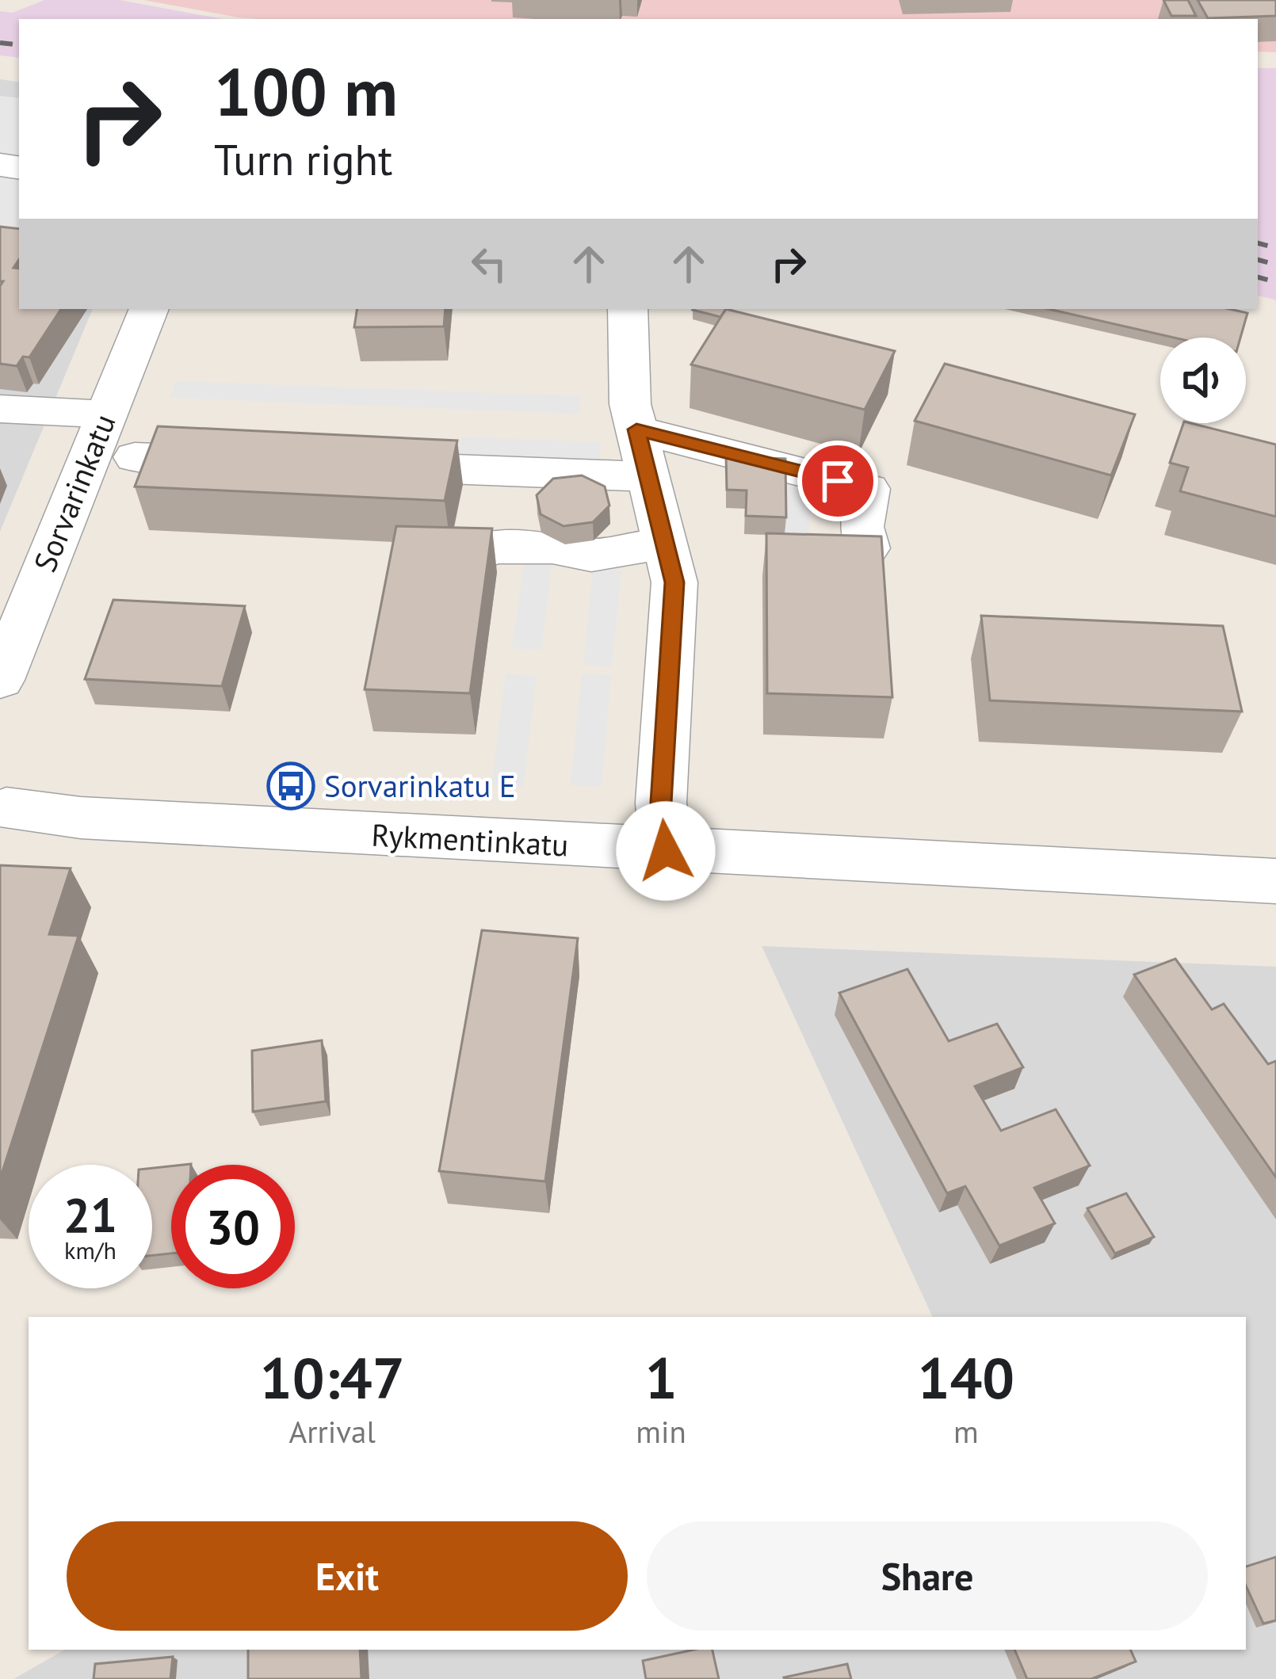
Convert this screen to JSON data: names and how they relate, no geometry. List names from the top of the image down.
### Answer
{
  "streets": {
    "street": ["Sorvarinkatu", "Rykmentinkatu"]
  },
  "places": {
    "bus stop": ["Sorvarinkatu E"]
  },
  "page": {
    "turn": ["100 m", "Turn right"],
    "speed": "21 km/h",
    "limit": "30",
    "eta": [
      "10:47",
      "Arrival",
      "1",
      "min",
      "140",
      "m"
    ],
    "buttons": ["Exit", "Share"]
  }
}
